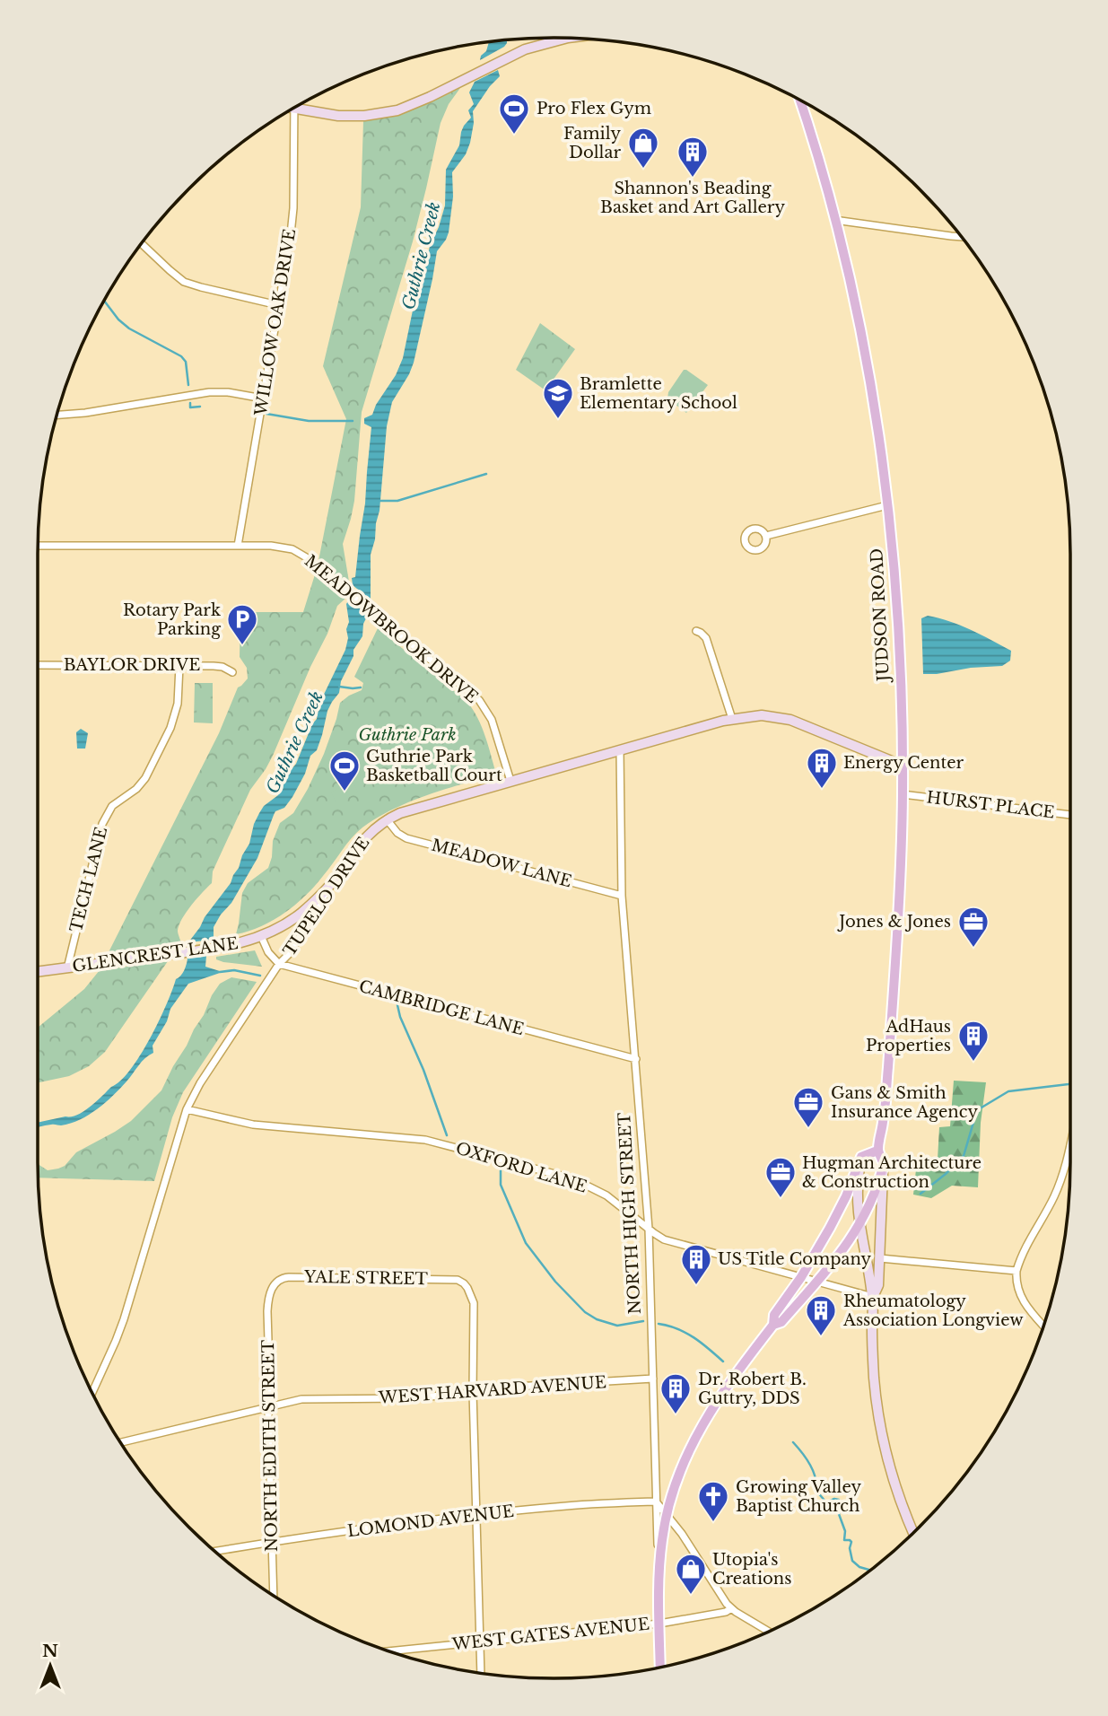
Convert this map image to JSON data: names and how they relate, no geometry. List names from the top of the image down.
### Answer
{
  "streets": {
    "main road": ["JUDSON ROAD", "NORTH HIGH STREET"],
    "street": [
      "WILLOW OAK DRIVE",
      "MEADOWBROOK DRIVE",
      "BAYLOR DRIVE",
      "HURST PLACE",
      "MEADOW LANE",
      "TECH LANE",
      "TUPELO DRIVE",
      "GLENCREST LANE",
      "CAMBRIDGE LANE",
      "OXFORD LANE",
      "YALE STREET",
      "WEST HARVARD AVENUE",
      "NORTH EDITH STREET",
      "LOMOND AVENUE",
      "WEST GATES AVENUE"
    ]
  },
  "crossings": [
    ["WILLOW OAK DRIVE", "MEADOWBROOK DRIVE"],
    ["JUDSON ROAD", "HURST PLACE"],
    ["JUDSON ROAD", "TUPELO DRIVE"],
    ["MEADOWBROOK DRIVE", "TUPELO DRIVE"],
    ["BAYLOR DRIVE", "TECH LANE"],
    ["MEADOW LANE", "TUPELO DRIVE"],
    ["MEADOW LANE", "NORTH HIGH STREET"],
    ["TECH LANE", "GLENCREST LANE"],
    ["TUPELO DRIVE", "GLENCREST LANE"],
    ["TUPELO DRIVE", "CAMBRIDGE LANE"],
    ["TUPELO DRIVE", "OXFORD LANE"],
    ["TUPELO DRIVE", "NORTH HIGH STREET"],
    ["CAMBRIDGE LANE", "NORTH HIGH STREET"],
    ["OXFORD LANE", "NORTH HIGH STREET"],
    ["NORTH HIGH STREET", "WEST HARVARD AVENUE"],
    ["NORTH HIGH STREET", "LOMOND AVENUE"],
    ["NORTH HIGH STREET", "WEST GATES AVENUE"],
    ["YALE STREET", "WEST HARVARD AVENUE"],
    ["YALE STREET", "NORTH EDITH STREET"],
    ["WEST HARVARD AVENUE", "NORTH EDITH STREET"],
    ["NORTH EDITH STREET", "LOMOND AVENUE"]
  ],
  "water": ["Guthrie Creek"],
  "parks": ["Guthrie Park"],
  "places": {
    "sports": ["Pro Flex Gym", "Guthrie Park Basketball Court"],
    "shop": ["Family Dollar", "Utopia's Creations"],
    "building": [
      "Shannon's Beading Basket and Art Gallery",
      "Energy Center",
      "AdHaus Properties",
      "US Title Company",
      "Rheumatology Association Longview",
      "Dr. Robert B. Guttry, DDS"
    ],
    "school or university": ["Bramlette Elementary School"],
    "parking": ["Rotary Park Parking"],
    "office": ["Jones & Jones", "Gans & Smith Insurance Agency", "Hugman Architecture & Construction"],
    "church": ["Growing Valley Baptist Church"]
  },
  "north": "top"
}
